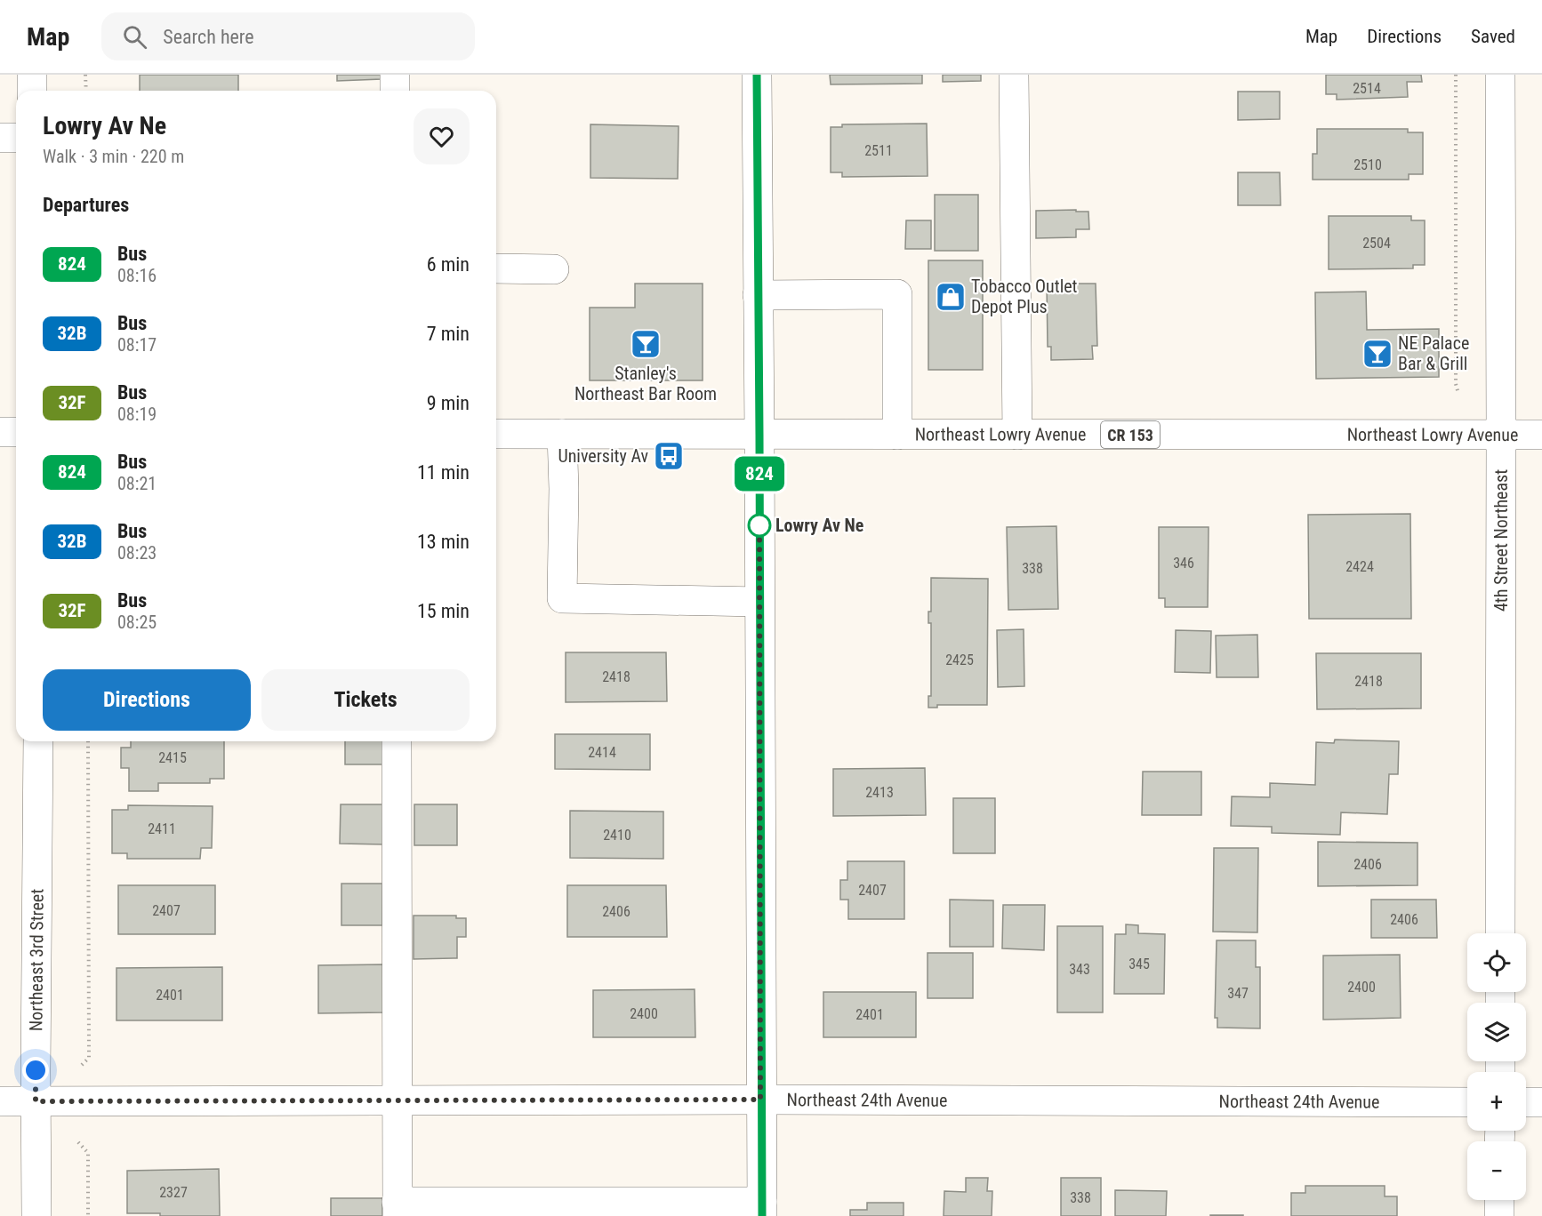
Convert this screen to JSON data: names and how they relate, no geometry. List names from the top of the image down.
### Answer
{
  "streets": {
    "street": [
      "Northeast Lowry Avenue",
      "CR 153",
      "4th Street Northeast",
      "Northeast 3rd Street",
      "Northeast 24th Avenue"
    ]
  },
  "crossings": [
    ["Northeast Lowry Avenue", "4th Street Northeast"],
    ["Northeast 3rd Street", "Northeast 24th Avenue"]
  ],
  "places": {
    "shop": ["Tobacco Outlet Depot Plus"],
    "bar": ["Stanley's Northeast Bar Room", "NE Palace Bar & Grill"],
    "bus stop": ["University Av"],
    "other": ["Lowry Av Ne"]
  },
  "lines": ["bus line 824"],
  "house_numbers": [
    "2514",
    "2511",
    "2510",
    "2504",
    "346",
    "2424",
    "338",
    "2425",
    "2418",
    "2418",
    "2414",
    "2415",
    "2413",
    "2411",
    "2410",
    "2406",
    "2407",
    "2407",
    "2406",
    "2406",
    "345",
    "343",
    "2400",
    "347",
    "2401",
    "2400",
    "2401",
    "2327",
    "338"
  ],
  "page": {
    "header": "Map",
    "search": "Search here",
    "nav": ["Map", "Directions", "Saved"],
    "on_map": "824",
    "heading": [
      ["Lowry Av Ne", "Walk · 3 min · 220 m"],
      "Departures"
    ],
    "list": [
      {
        "mark": "824",
        "name": "Bus",
        "note": "08:16",
        "value": "6 min"
      },
      {
        "mark": "32B",
        "name": "Bus",
        "note": "08:17",
        "value": "7 min"
      },
      {
        "mark": "32F",
        "name": "Bus",
        "note": "08:19",
        "value": "9 min"
      },
      {
        "mark": "824",
        "name": "Bus",
        "note": "08:21",
        "value": "11 min"
      },
      {
        "mark": "32B",
        "name": "Bus",
        "note": "08:23",
        "value": "13 min"
      },
      {
        "mark": "32F",
        "name": "Bus",
        "note": "08:25",
        "value": "15 min"
      }
    ],
    "buttons": ["Directions", "Tickets"],
    "map_buttons": ["+", "−"]
  }
}
